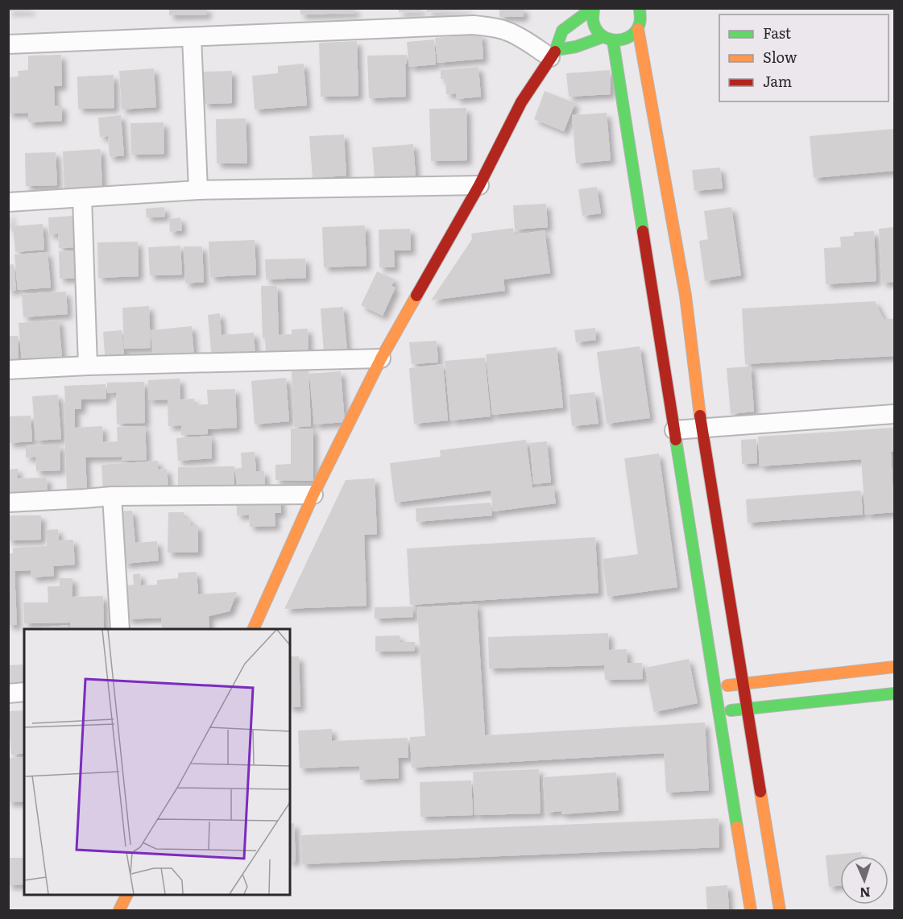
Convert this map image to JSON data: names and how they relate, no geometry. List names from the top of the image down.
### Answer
{
  "legend": ["Fast", "Slow", "Jam"],
  "north": "bottom"
}
